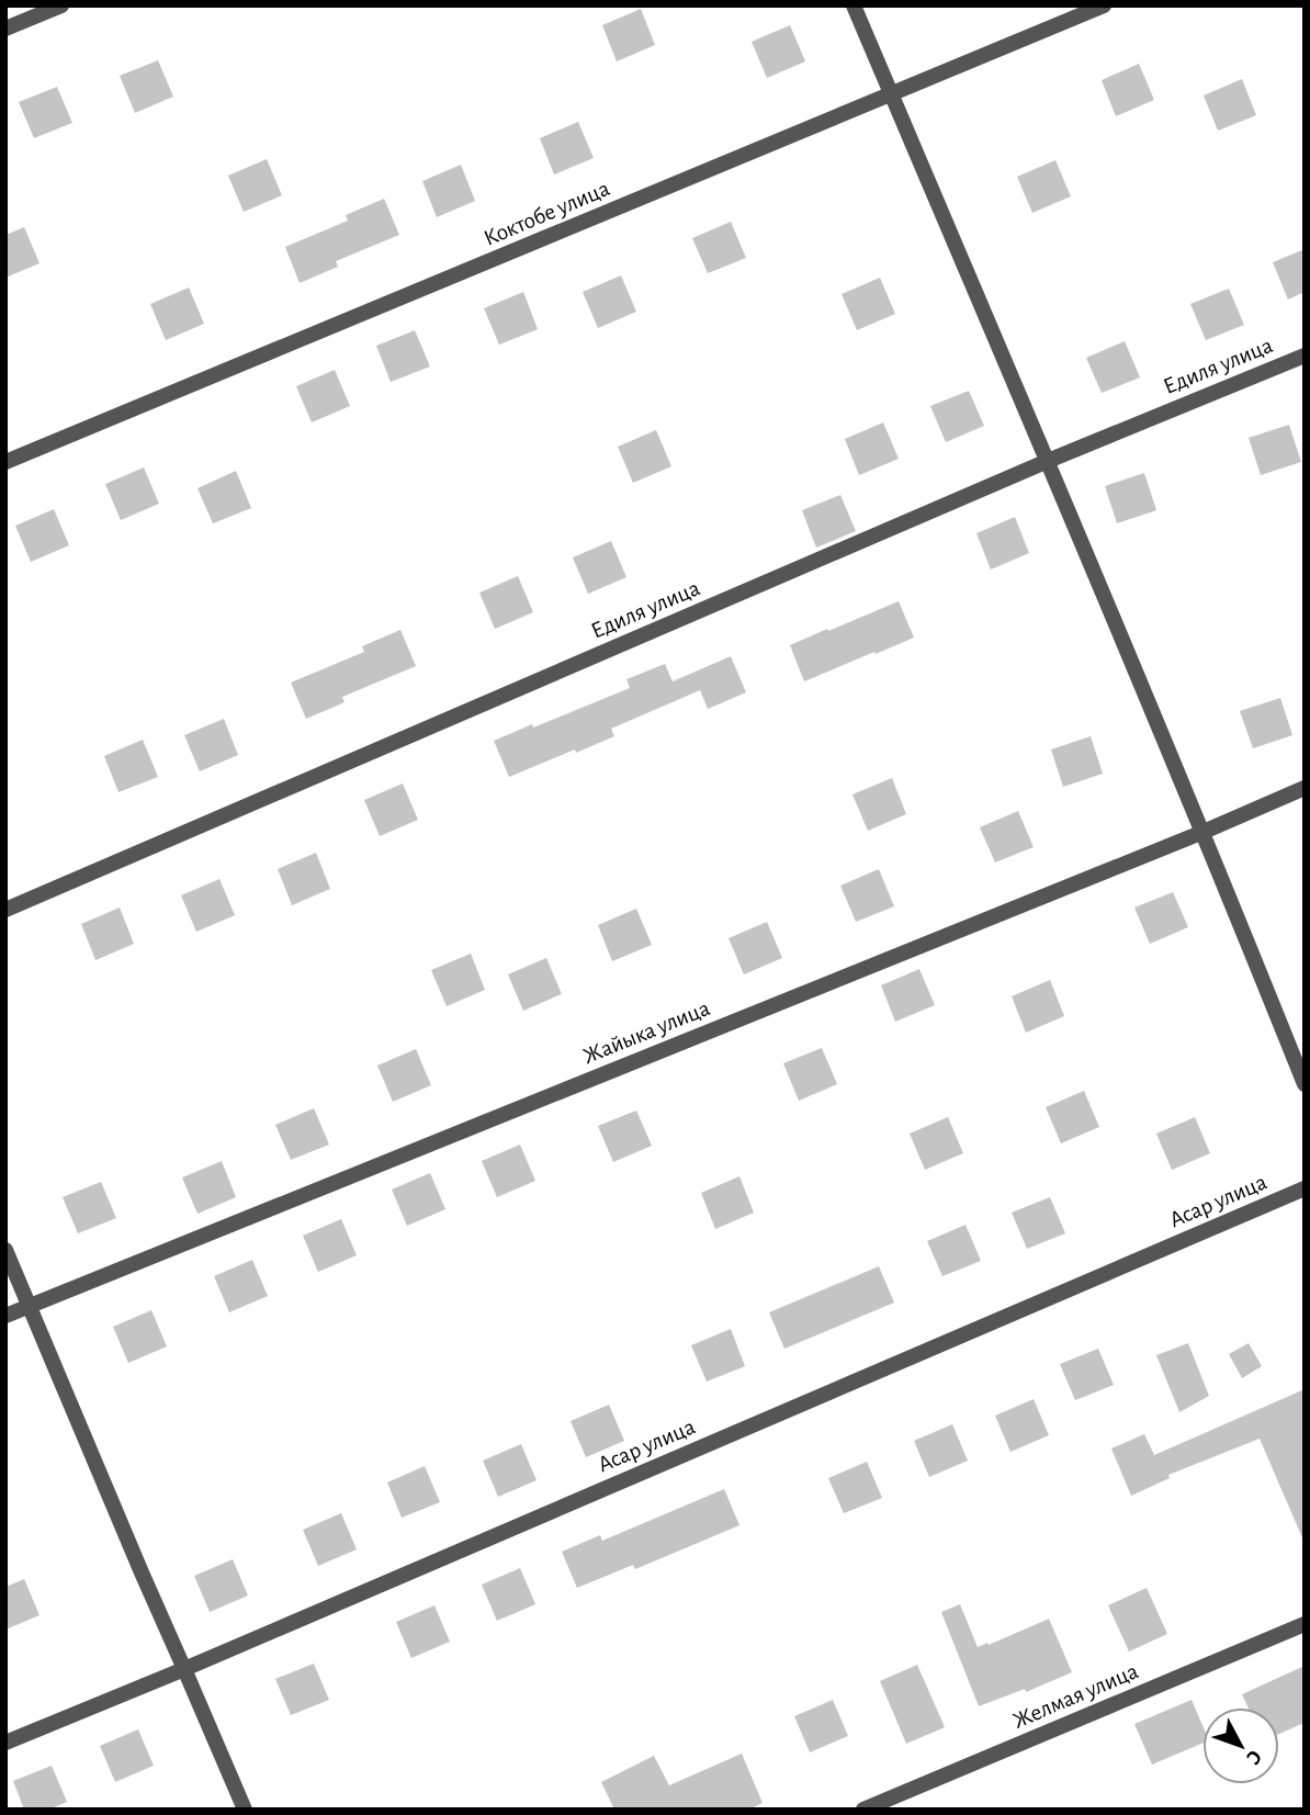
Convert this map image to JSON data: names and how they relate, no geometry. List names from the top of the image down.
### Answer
{
  "streets": {
    "street": [
      "Коктобе улица",
      "Едиля улица",
      "Жайыка улица",
      "Асар улица",
      "Желмая улица"
    ]
  },
  "north": "bottom right"
}
